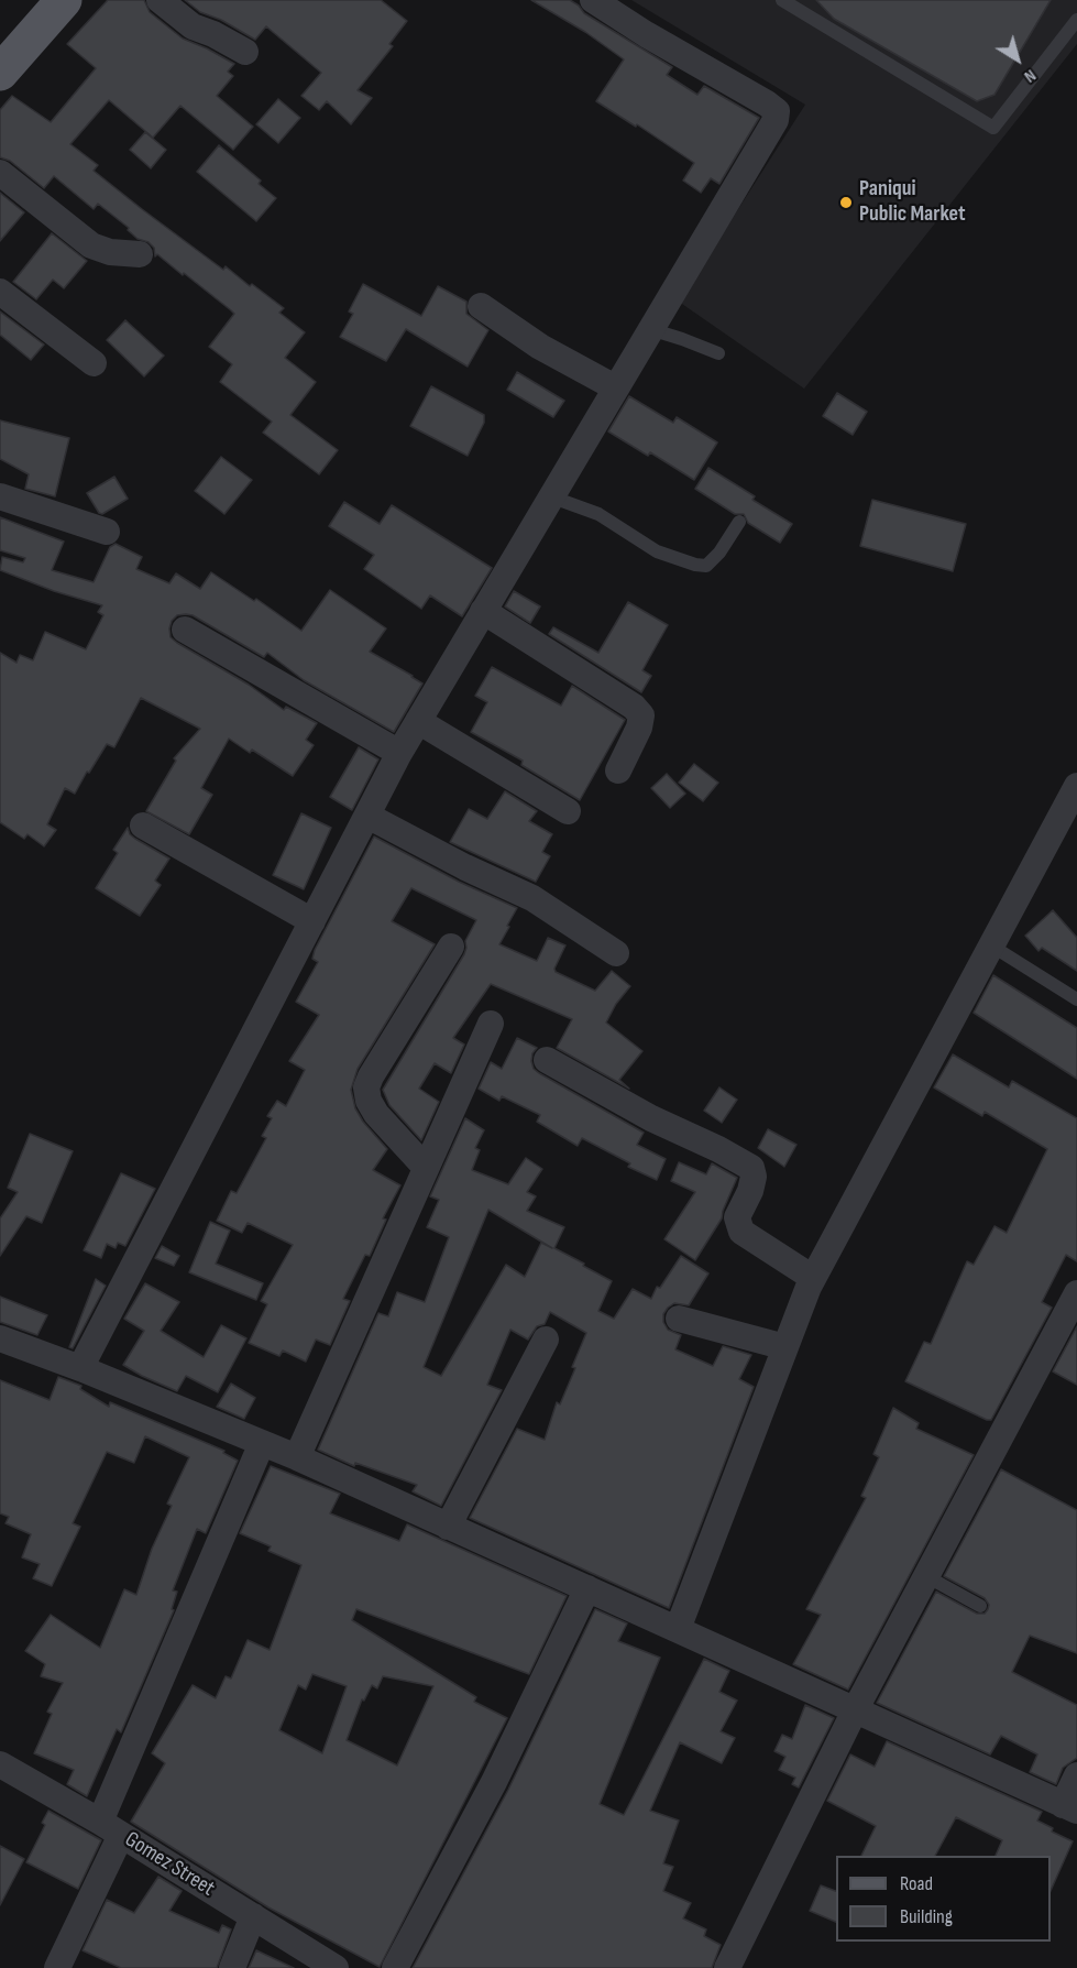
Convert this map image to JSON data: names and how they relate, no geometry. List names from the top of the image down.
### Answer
{
  "streets": {
    "street": ["Gomez Street"]
  },
  "places": ["Paniqui Public Market"],
  "legend": ["Road", "Building"],
  "north": "bottom right"
}
